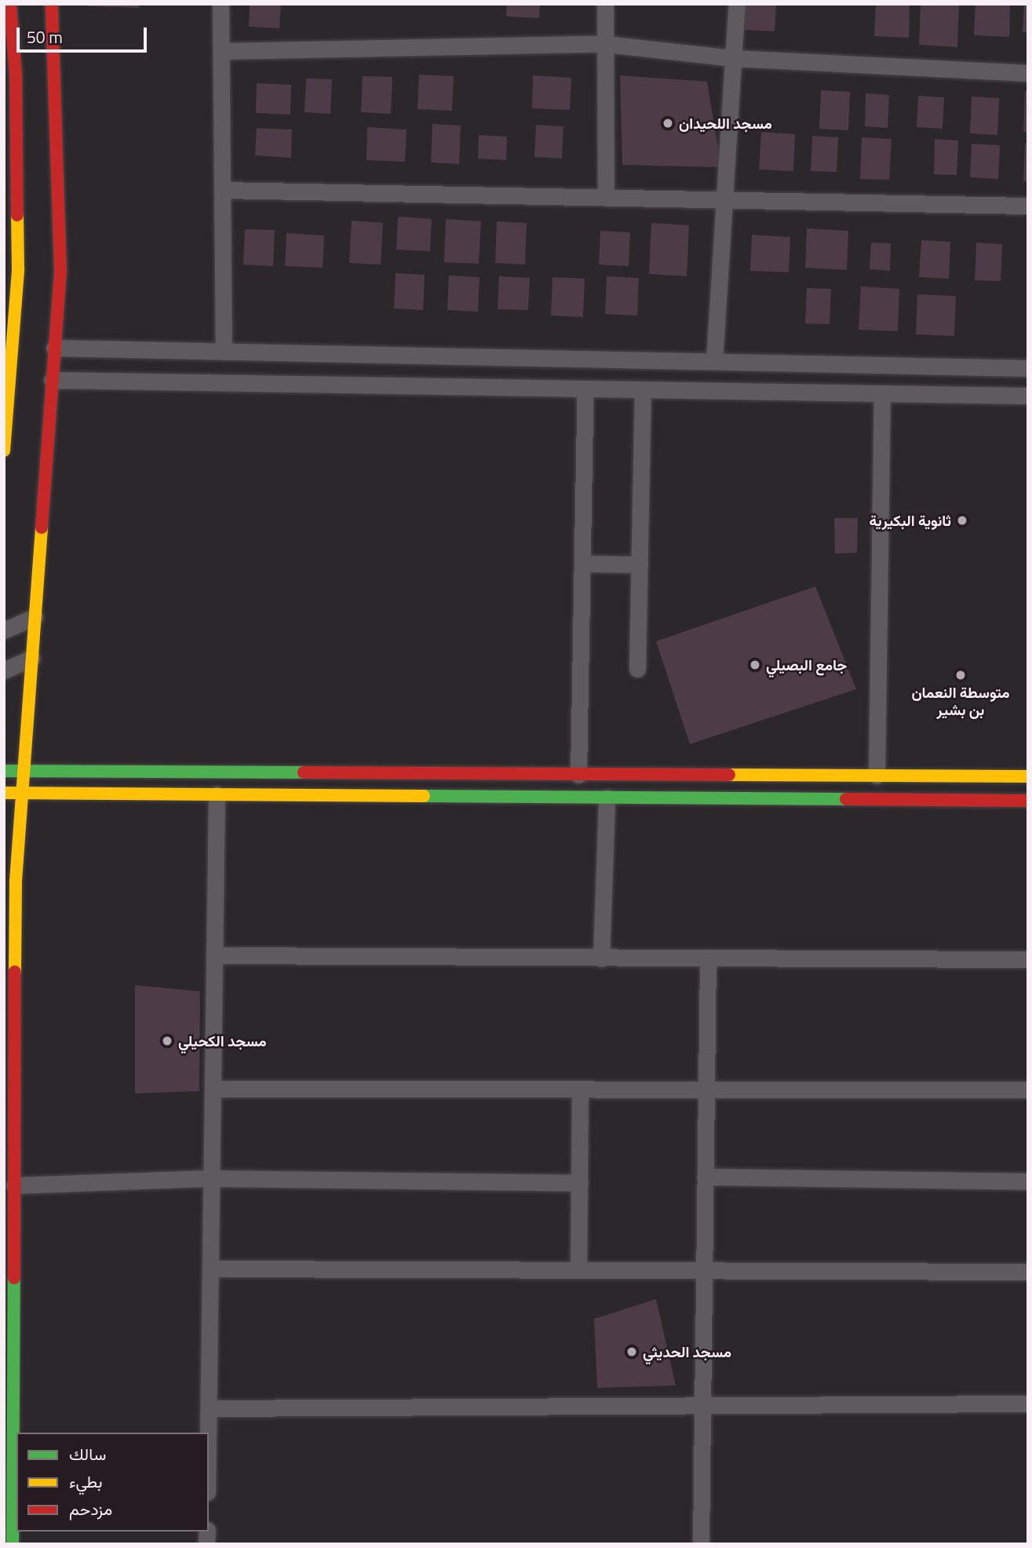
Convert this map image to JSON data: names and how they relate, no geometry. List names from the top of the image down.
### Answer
{
  "places": [
    "مسجد اللحيدان",
    "ثانوية البكيرية",
    "جامع البصيلي",
    "متوسطة النعمان بن بشير",
    "مسجد الكحيلي",
    "مسجد الحديثي"
  ],
  "legend": ["سالك", "بطيء", "مزدحم"],
  "scale_bar": "50 m"
}
